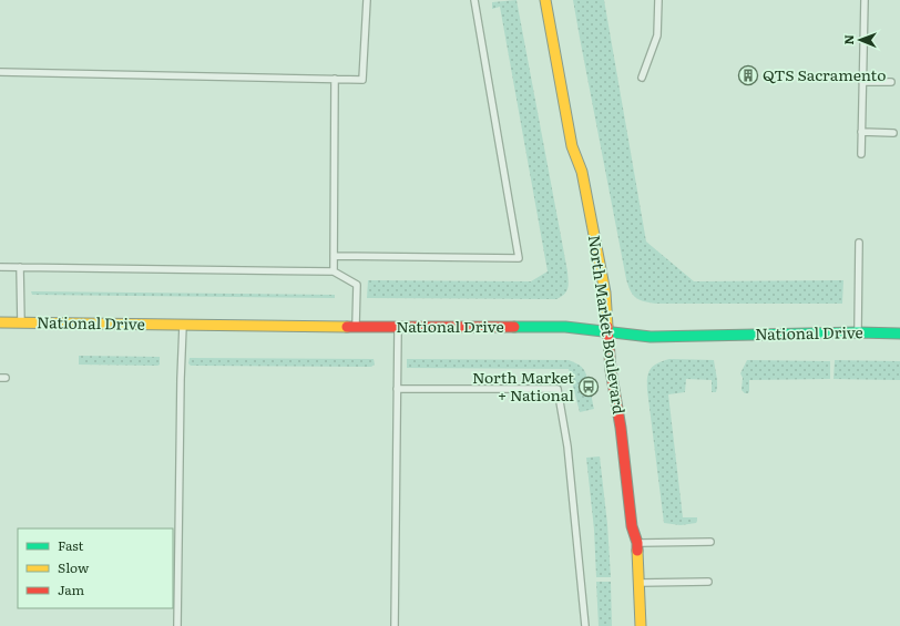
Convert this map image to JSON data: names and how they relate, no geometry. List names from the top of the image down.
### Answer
{
  "streets": {
    "street": ["National Drive", "North Market Boulevard"]
  },
  "crossings": [
    ["National Drive", "North Market Boulevard"]
  ],
  "places": {
    "building": ["QTS Sacramento"],
    "bus stop": ["North Market + National"]
  },
  "legend": ["Fast", "Slow", "Jam"],
  "north": "left"
}
